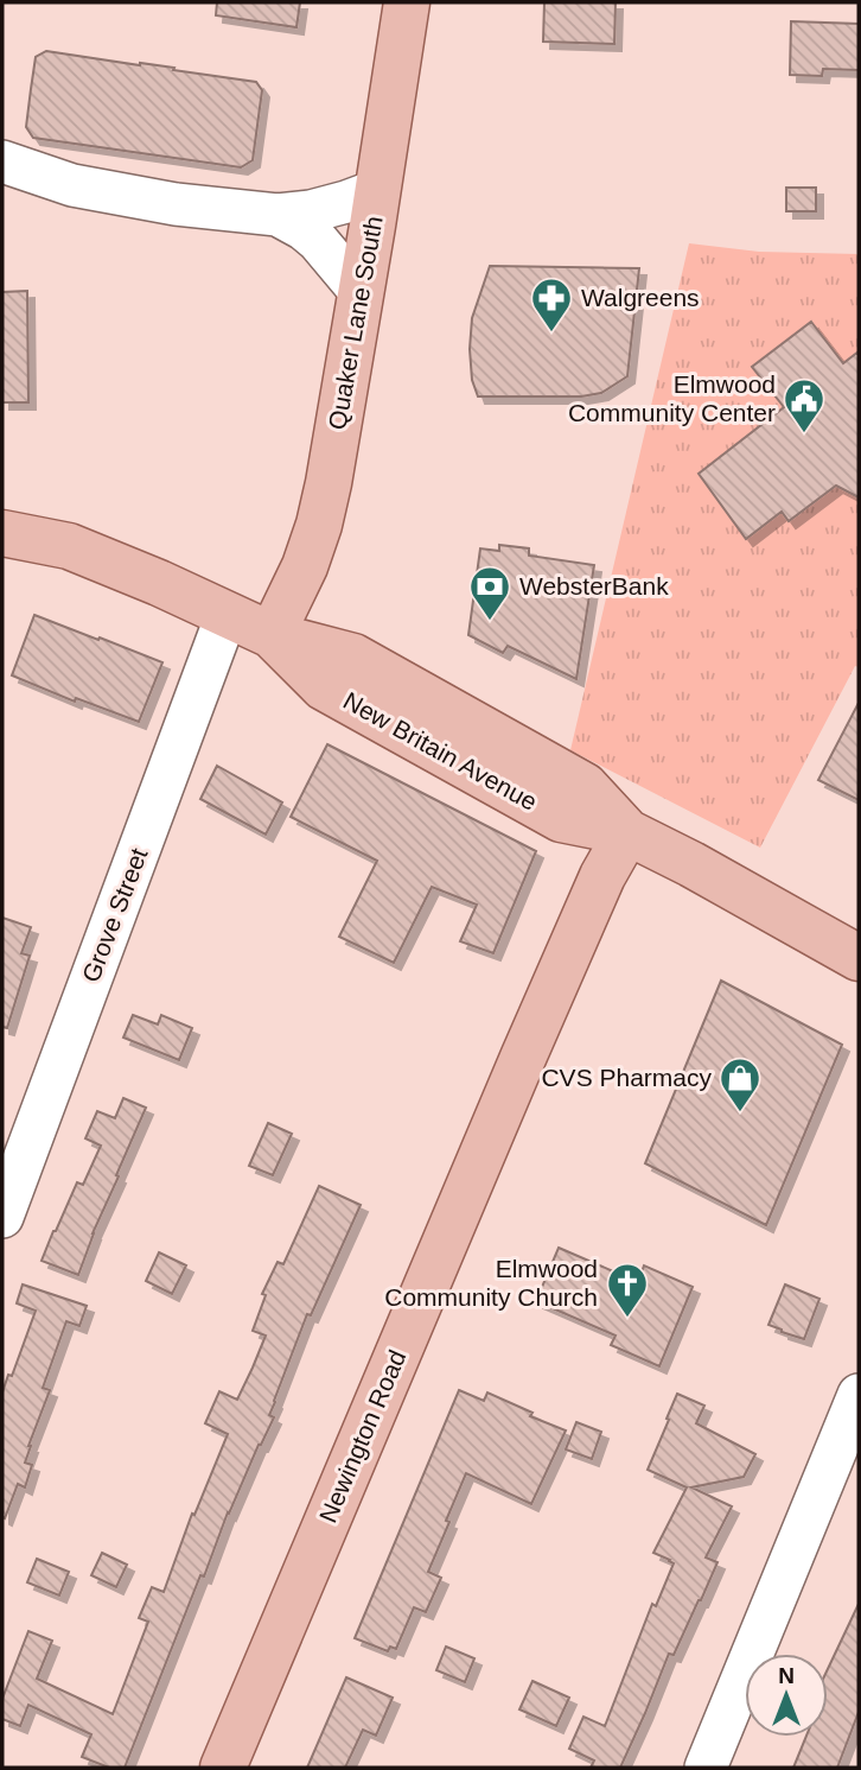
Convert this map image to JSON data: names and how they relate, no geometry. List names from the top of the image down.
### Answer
{
  "streets": {
    "main road": ["Quaker Lane South", "New Britain Avenue", "Newington Road"],
    "street": ["Grove Street"]
  },
  "crossings": [
    ["Quaker Lane South", "New Britain Avenue"],
    ["New Britain Avenue", "Grove Street"],
    ["New Britain Avenue", "Newington Road"]
  ],
  "places": {
    "pharmacy": ["Walgreens"],
    "public building": ["Elmwood Community Center"],
    "bank": ["WebsterBank"],
    "shop": ["CVS Pharmacy"],
    "church": ["Elmwood Community Church"]
  },
  "north": "top"
}
